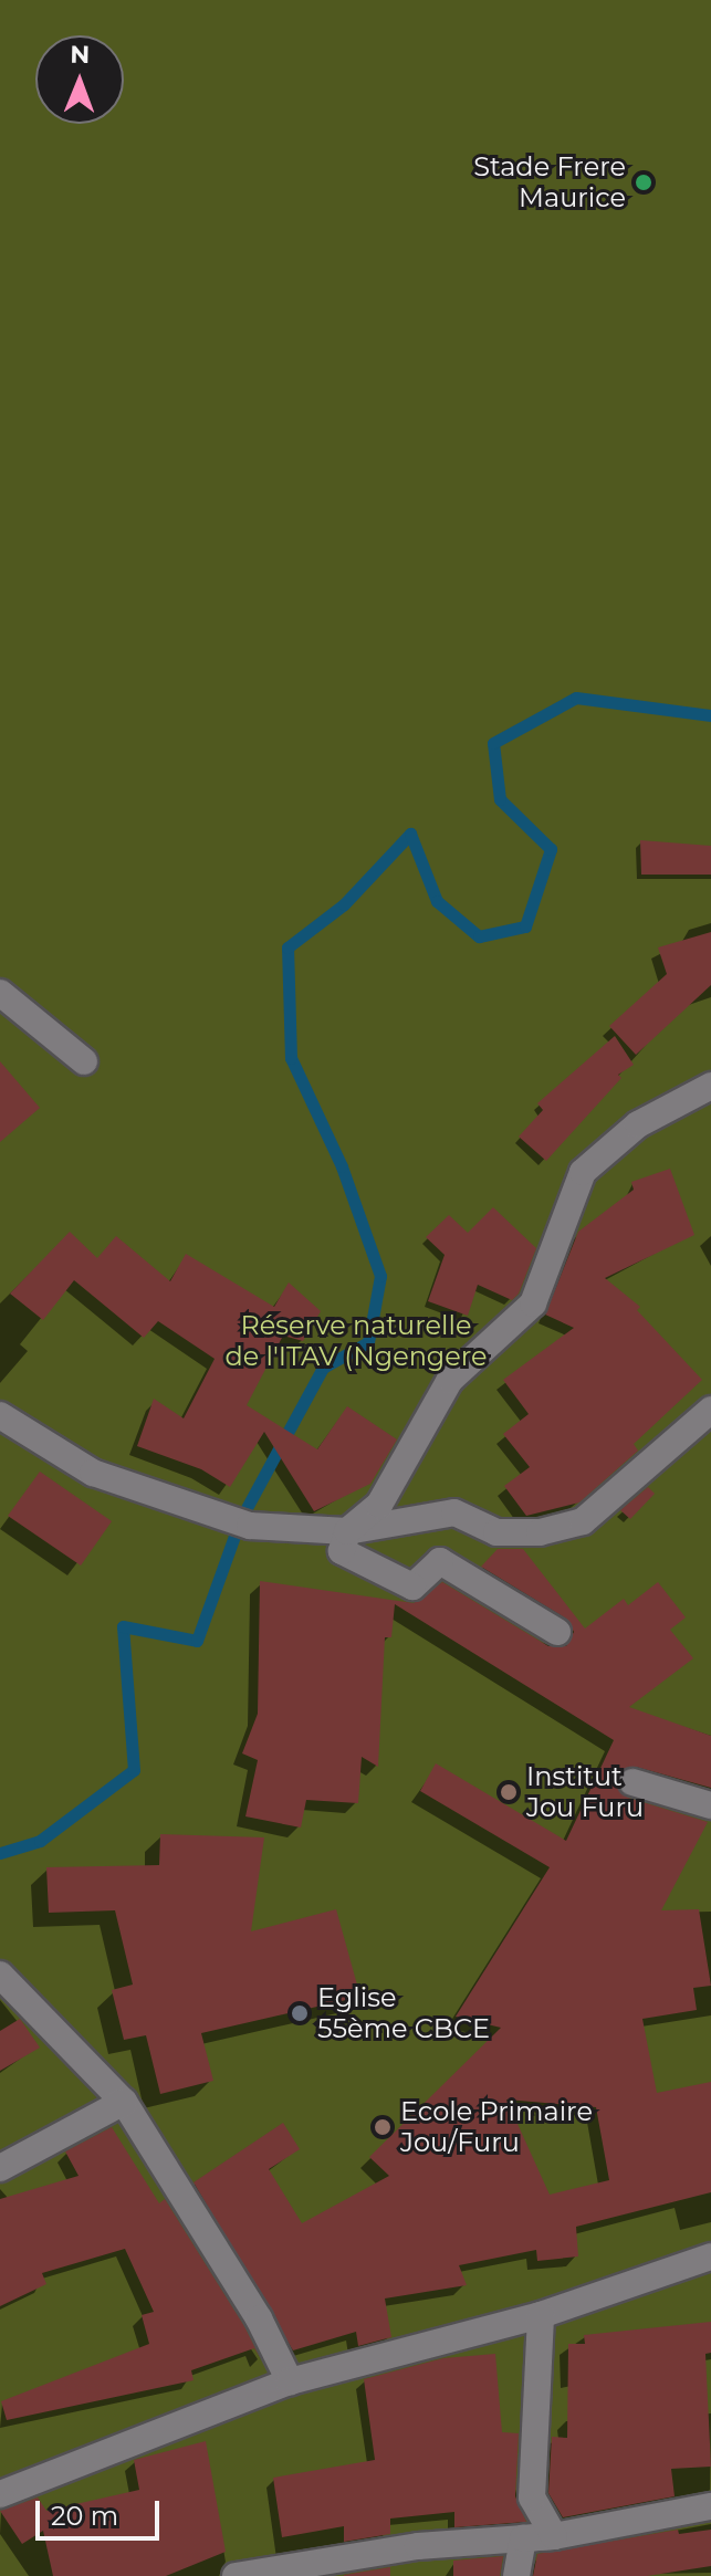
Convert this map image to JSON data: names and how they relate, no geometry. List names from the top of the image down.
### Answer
{
  "parks": ["Réserve naturelle de l'ITAV (Ngengere"],
  "places": [
    "Stade Frere Maurice",
    "Institut Jou Furu",
    "Eglise 55ème CBCE",
    "Ecole Primaire Jou/Furu"
  ],
  "scale_bar": "20 m",
  "north": "top"
}
